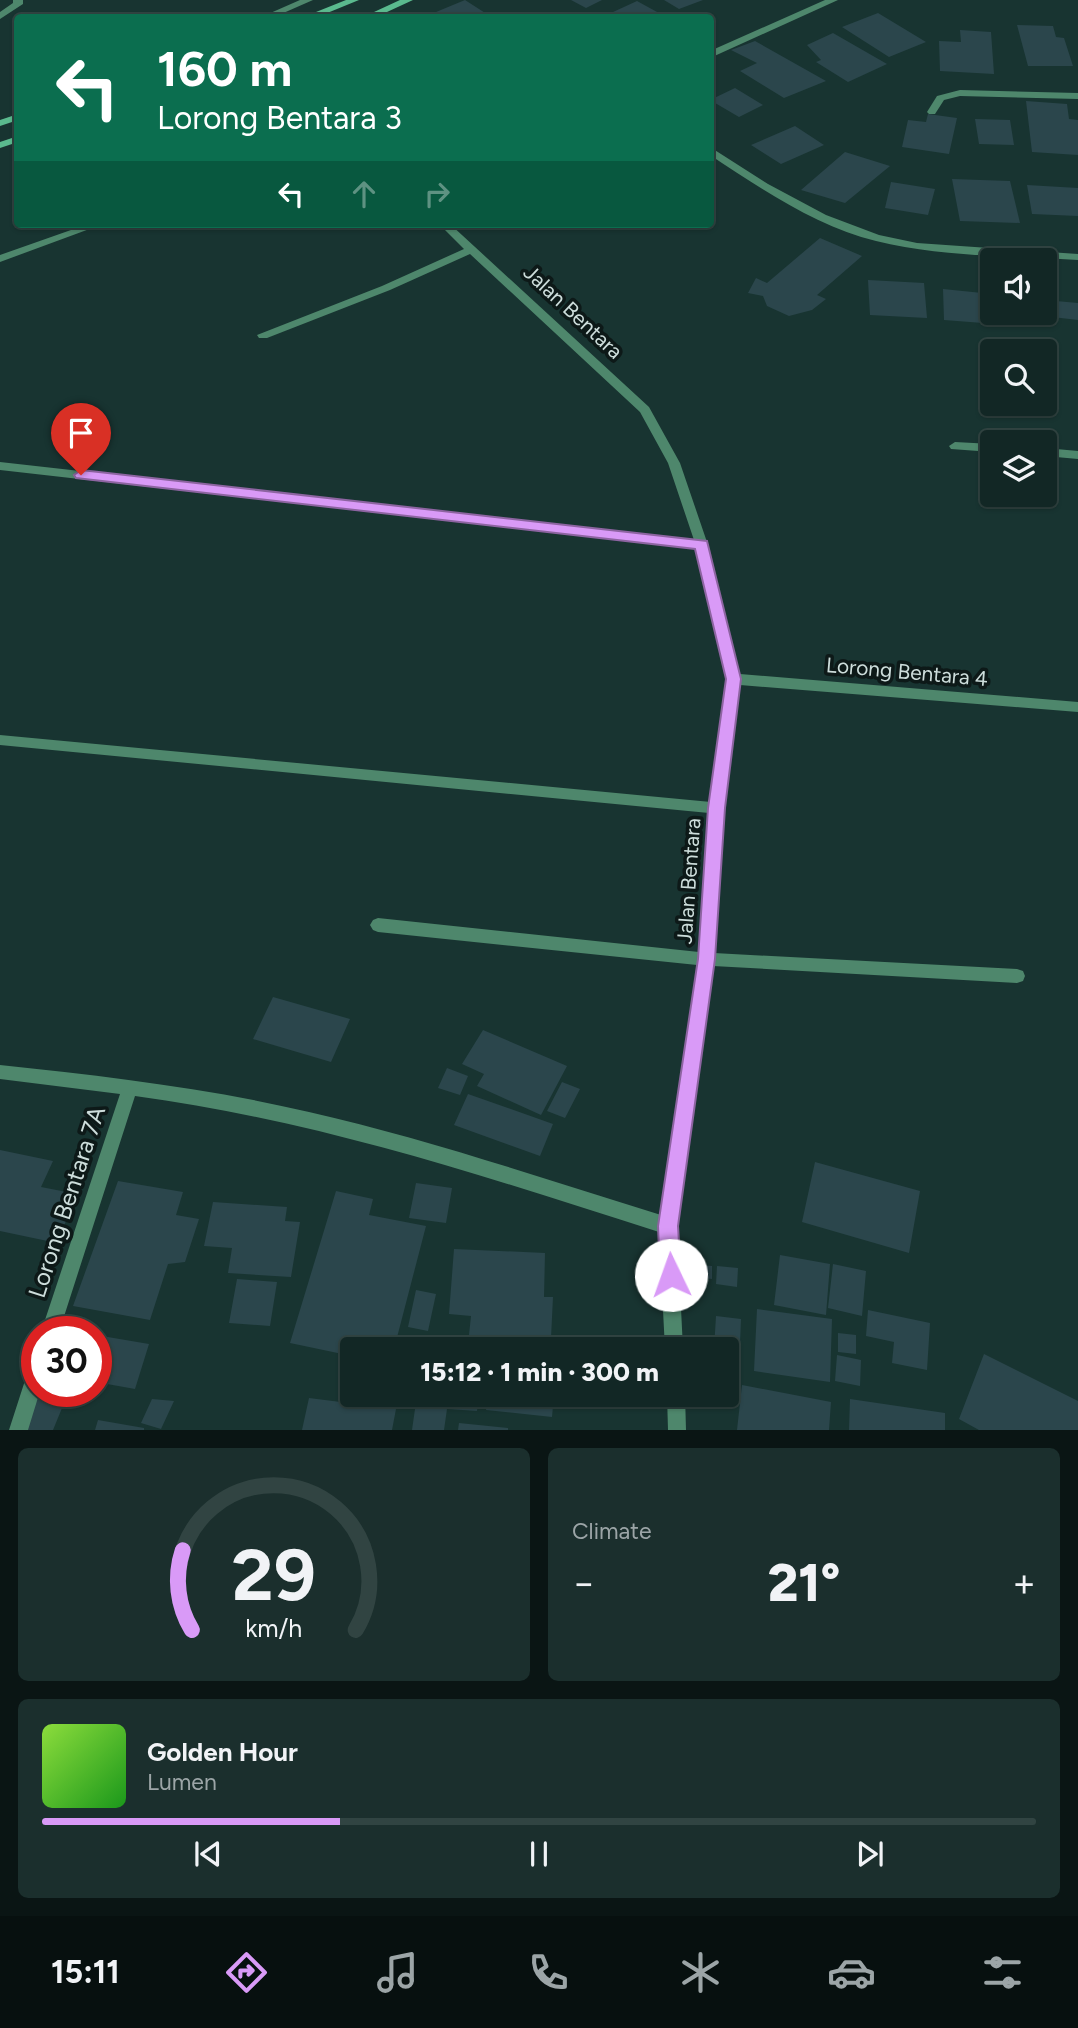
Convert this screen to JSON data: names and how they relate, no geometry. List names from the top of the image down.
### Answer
{
  "streets": {
    "street": ["Jalan Bentara", "Lorong Bentara 4", "Lorong Bentara 7A"]
  },
  "crossings": [
    ["Jalan Bentara", "Lorong Bentara 4"]
  ],
  "page": {
    "turn": ["160 m", "Lorong Bentara 3"],
    "limit": "30",
    "trip": "15:12 · 1 min · 300 m",
    "tile": "Climate",
    "heat": ["−", "21°", "+"],
    "song": ["Golden Hour", "Lumen"],
    "tabs": "15:11",
    "gauge": ["29", "km/h"]
  }
}
